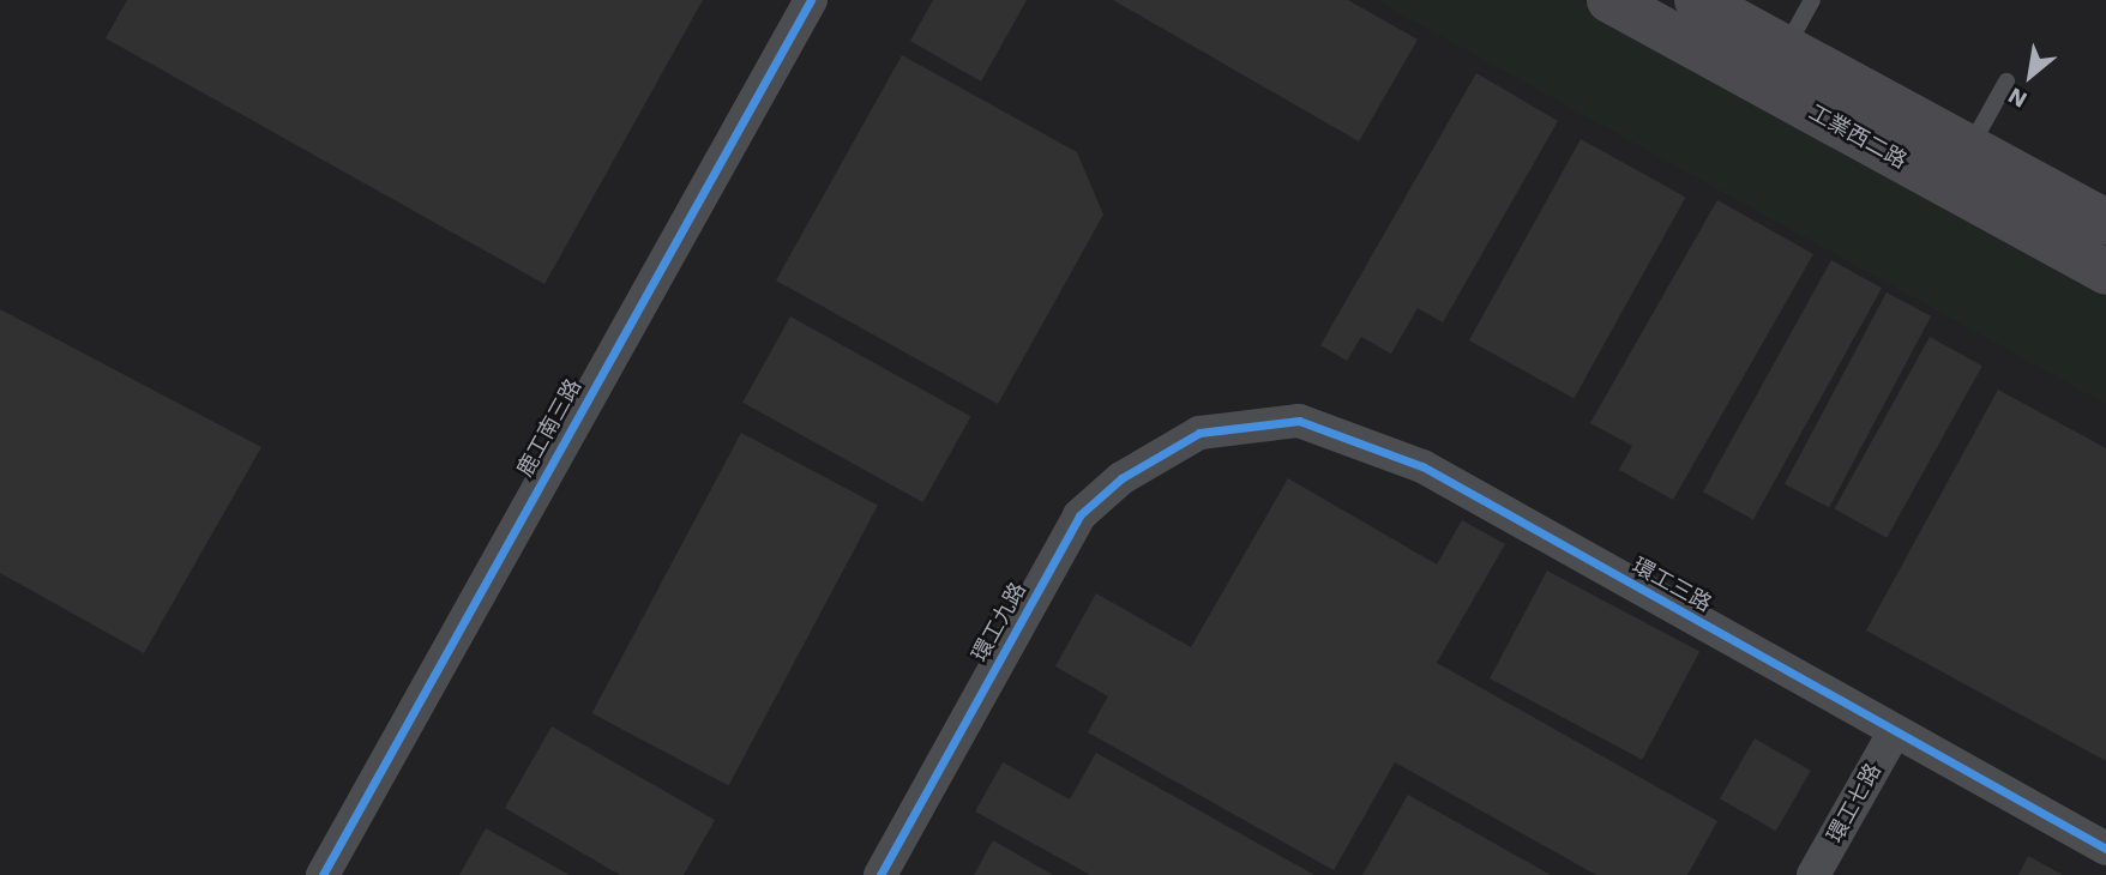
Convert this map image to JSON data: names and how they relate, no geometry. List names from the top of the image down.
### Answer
{
  "streets": {
    "street": [
      "工業西二路",
      "鹿工南三路",
      "環工三路",
      "環工九路",
      "環工七路"
    ]
  },
  "crossings": [
    ["環工三路", "環工九路"],
    ["環工三路", "環工七路"]
  ],
  "north": "bottom left"
}
